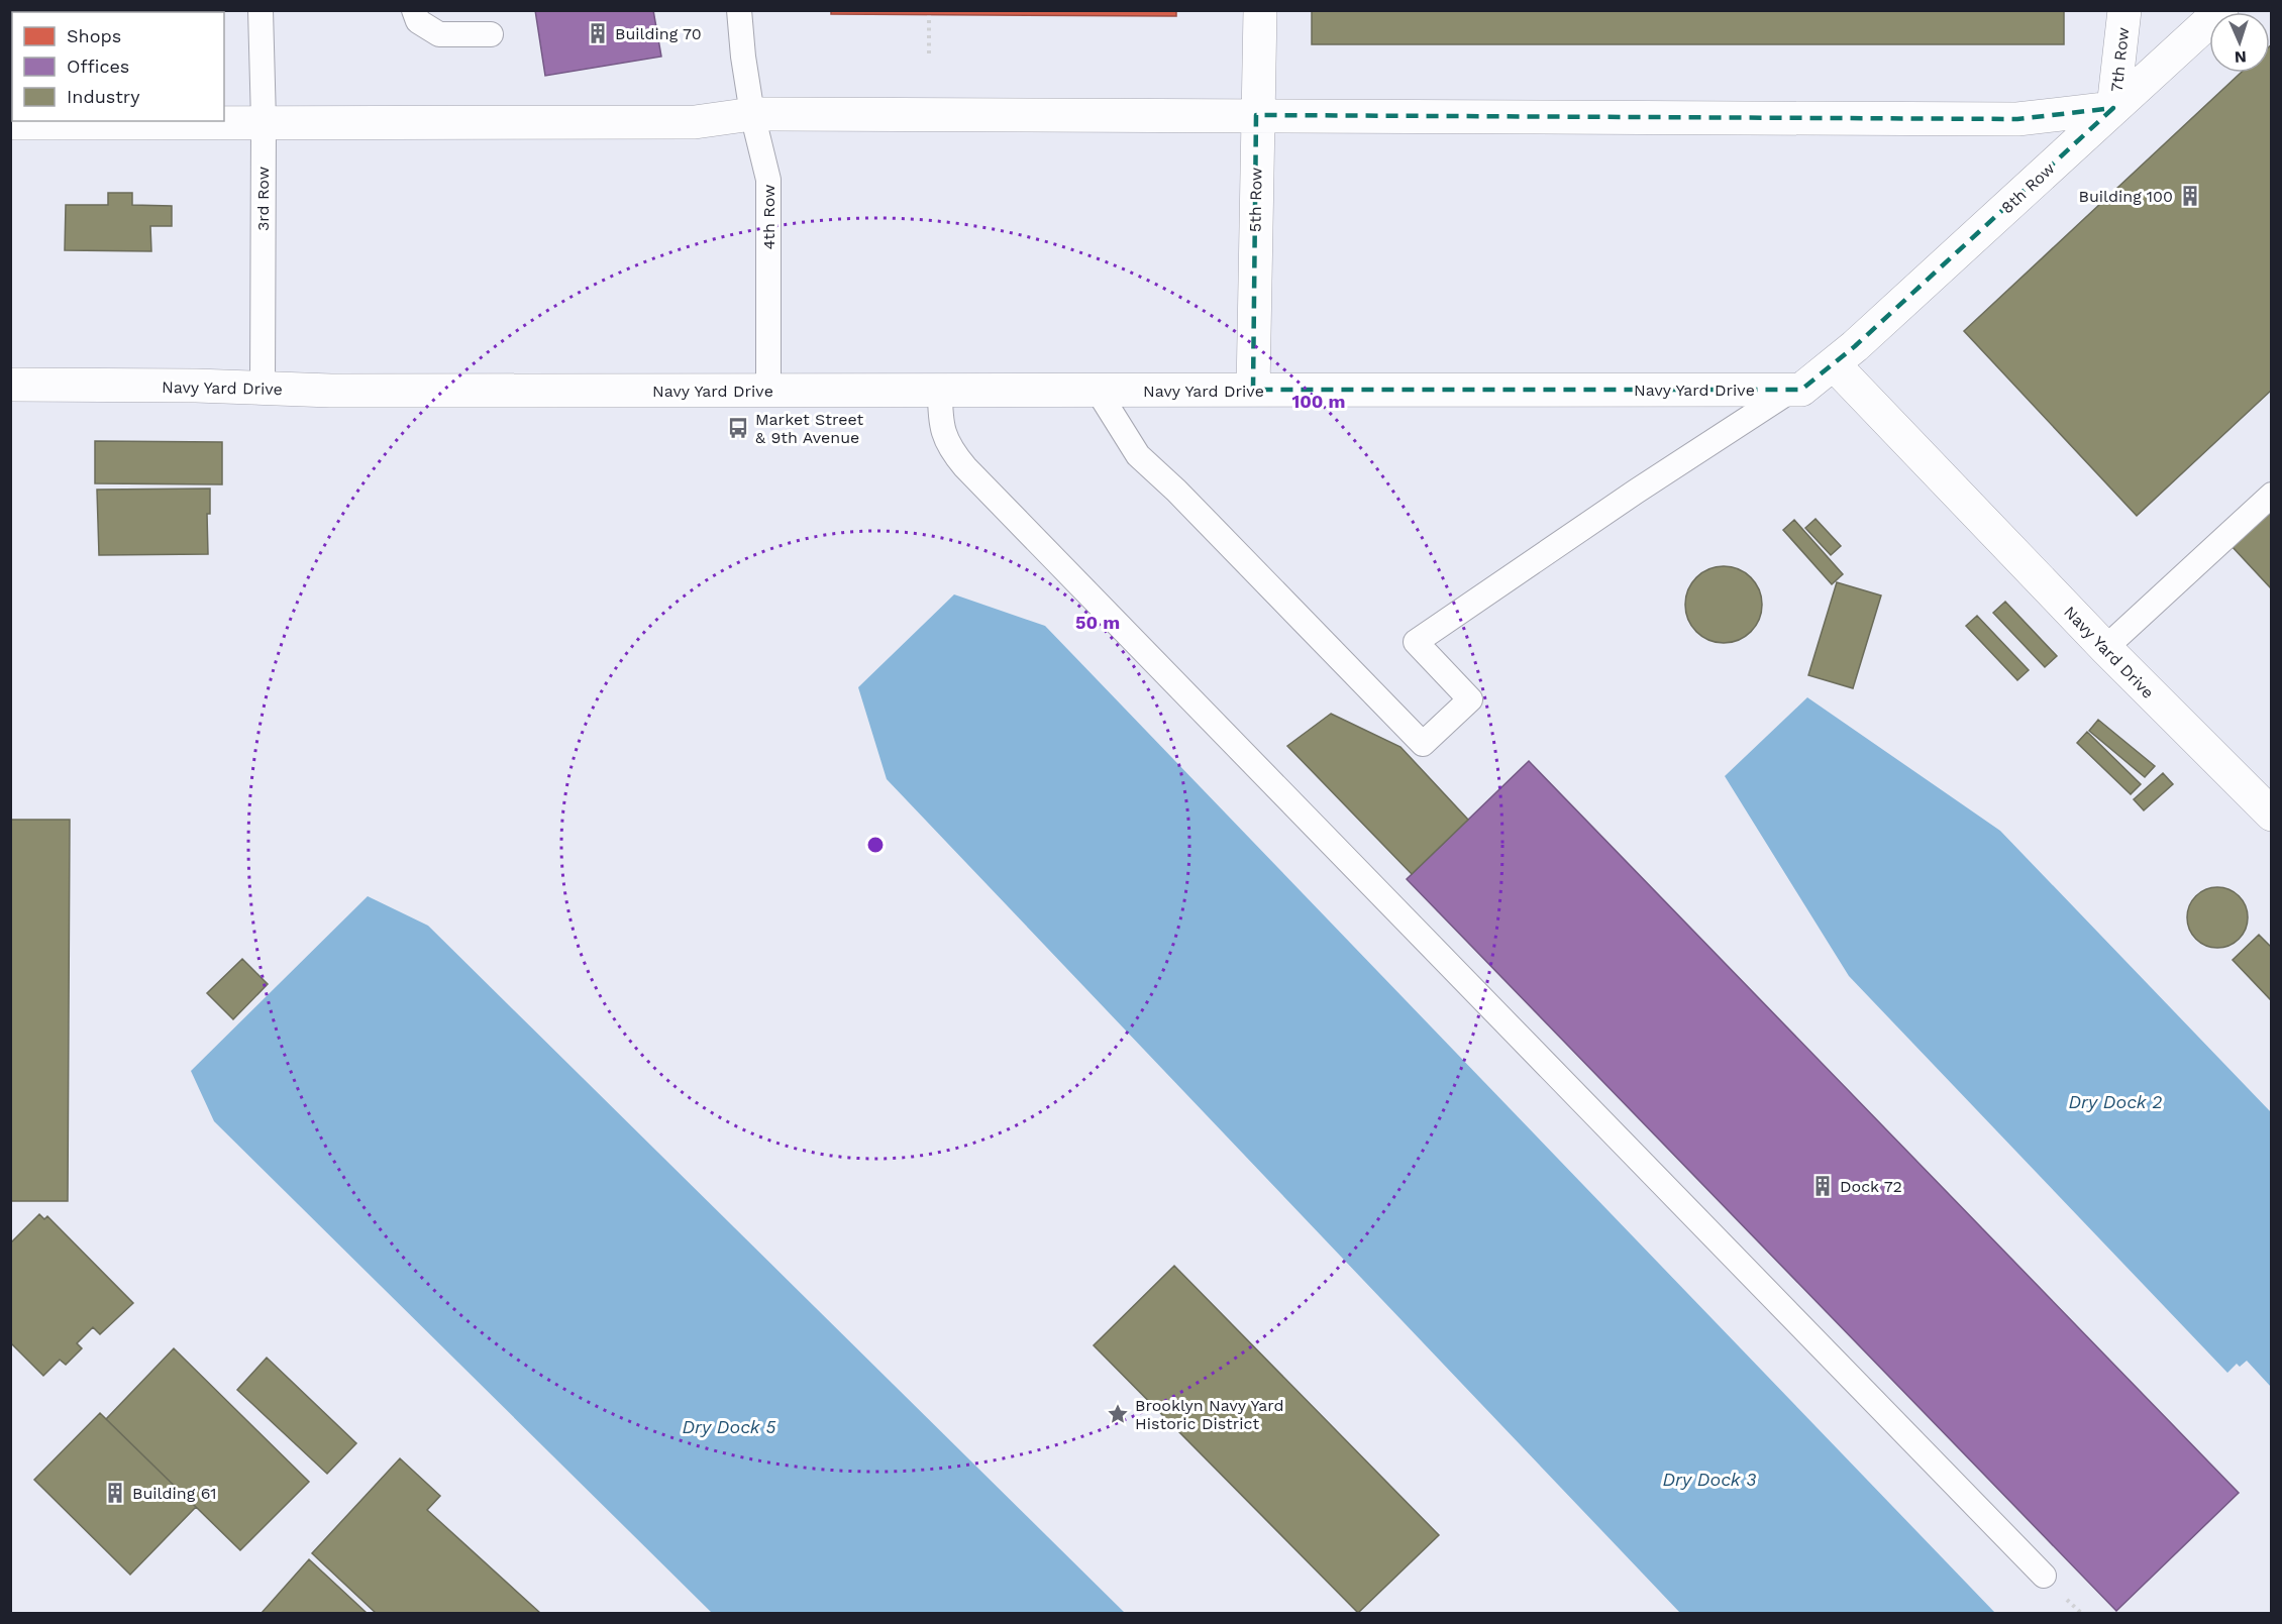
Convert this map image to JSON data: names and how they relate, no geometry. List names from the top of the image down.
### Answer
{
  "streets": {
    "street": [
      "7th Row",
      "8th Row",
      "5th Row",
      "Navy Yard Drive"
    ],
    "lane": ["3rd Row", "4th Row"]
  },
  "crossings": [
    ["7th Row", "8th Row"],
    ["8th Row", "Navy Yard Drive"],
    ["3rd Row", "Navy Yard Drive"],
    ["5th Row", "Navy Yard Drive"],
    ["4th Row", "Navy Yard Drive"]
  ],
  "water": ["Dry Dock 2", "Dry Dock 5", "Dry Dock 3"],
  "places": {
    "building": [
      "Building 70",
      "Building 100",
      "Dock 72",
      "Building 61"
    ],
    "bus stop": ["Market Street & 9th Avenue"],
    "place": ["Brooklyn Navy Yard Historic District"]
  },
  "legend": ["Shops", "Offices", "Industry"],
  "north": "bottom",
  "rings": ["100 m", "50 m"]
}
